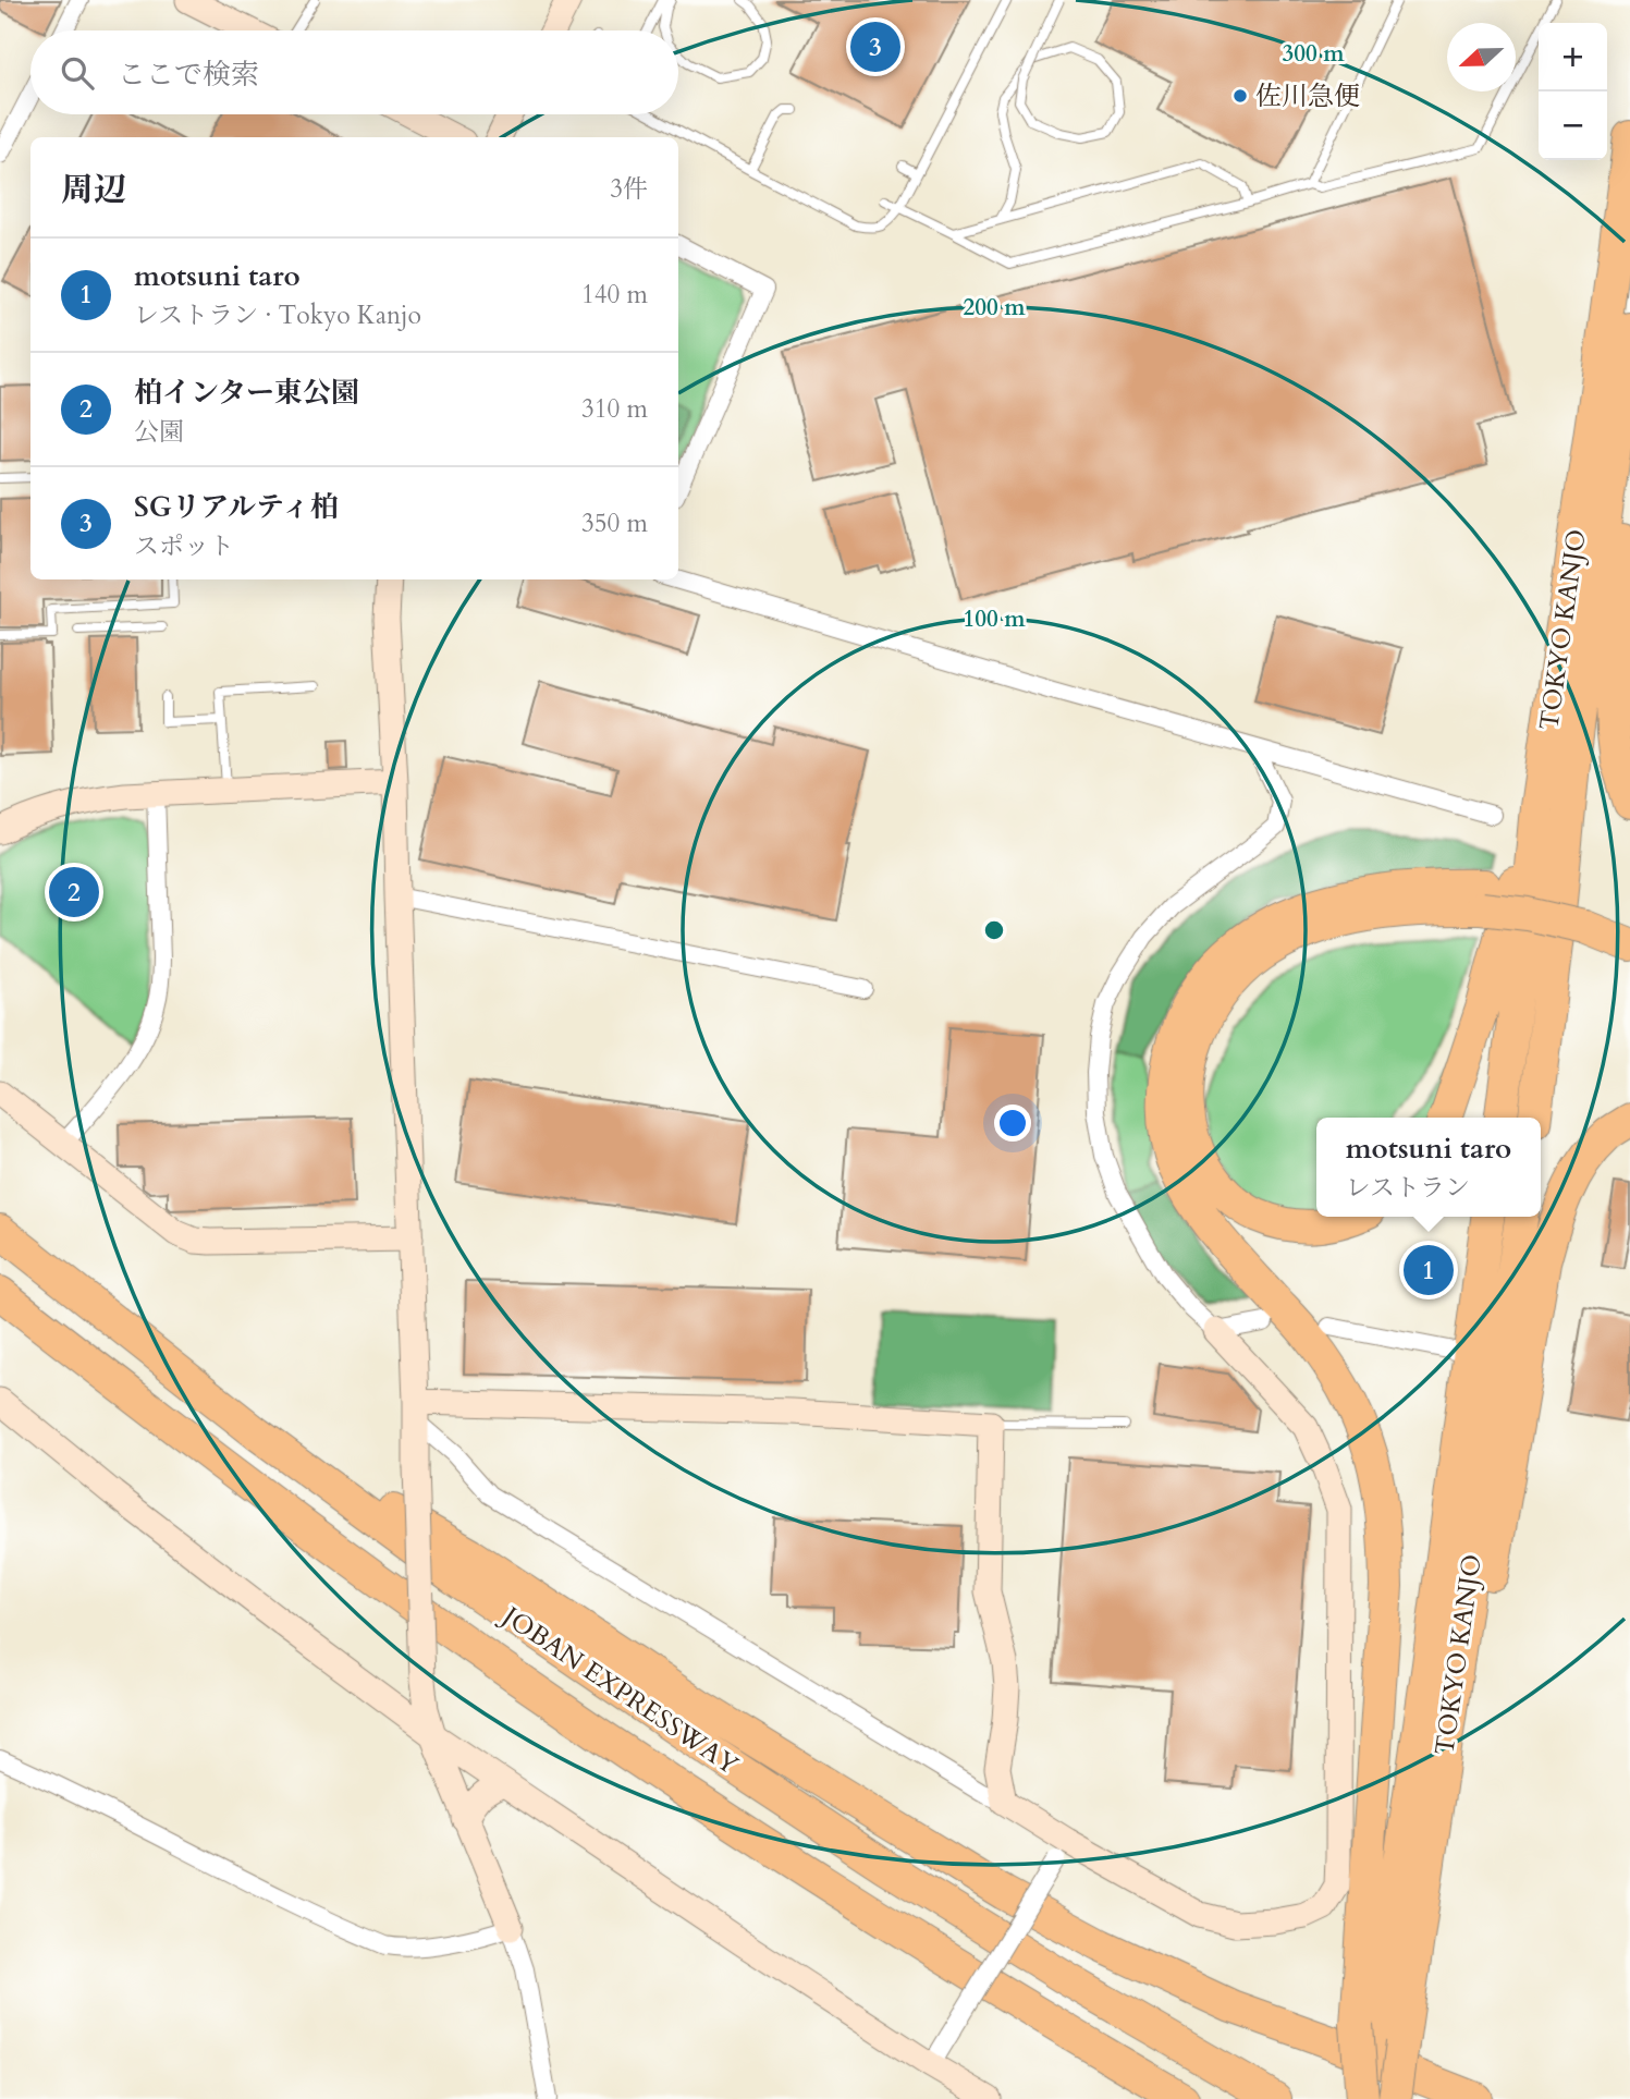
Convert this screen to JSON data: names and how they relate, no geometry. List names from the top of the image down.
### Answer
{
  "streets": {
    "highway": ["TOKYO KANJO", "JOBAN EXPRESSWAY"]
  },
  "places": ["佐川急便"],
  "north": "left",
  "page": {
    "pins": ["3", "2", "1"],
    "map_buttons": ["+", "−"],
    "search": "ここで検索",
    "heading": ["周辺", "3件"],
    "list": [
      {
        "mark": "1",
        "name": "motsuni taro",
        "note": "レストラン · Tokyo Kanjo",
        "value": "140 m"
      },
      {
        "mark": "2",
        "name": "柏インター東公園",
        "note": "公園",
        "value": "310 m"
      },
      {
        "mark": "3",
        "name": "SGリアルティ柏",
        "note": "スポット",
        "value": "350 m"
      }
    ],
    "popup": ["motsuni taro", "レストラン"]
  },
  "rings": ["300 m", "200 m", "100 m"]
}
